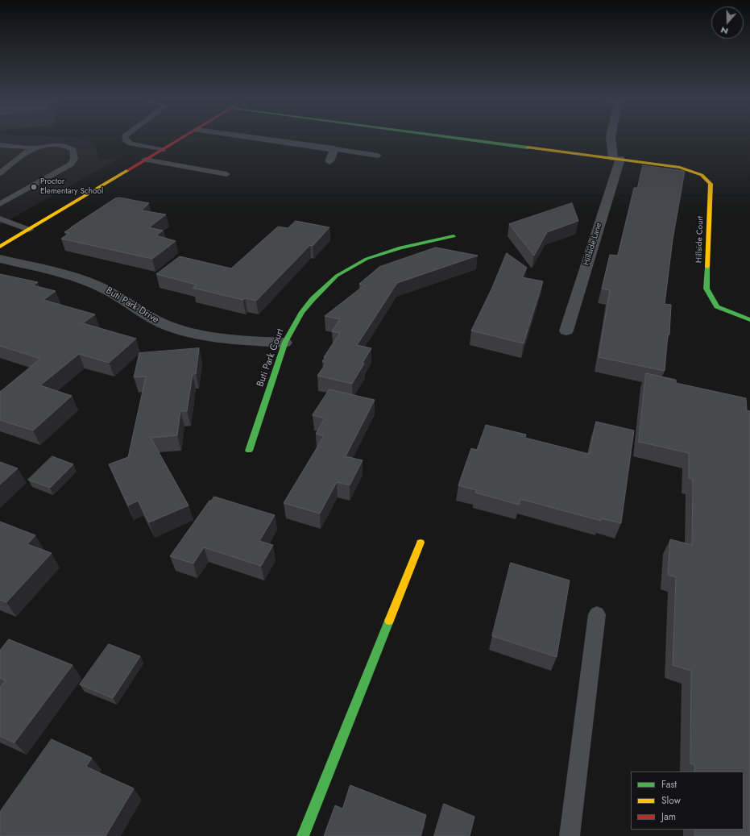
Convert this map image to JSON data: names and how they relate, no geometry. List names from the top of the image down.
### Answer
{
  "streets": {
    "street": [
      "Hillside Court",
      "Hillside Lane",
      "Buti Park Drive",
      "Buti Park Court"
    ]
  },
  "crossings": [
    ["Hillside Court", "Hillside Lane"],
    ["Buti Park Drive", "Buti Park Court"]
  ],
  "places": ["Proctor Elementary School"],
  "legend": ["Fast", "Slow", "Jam"],
  "north": "bottom"
}
